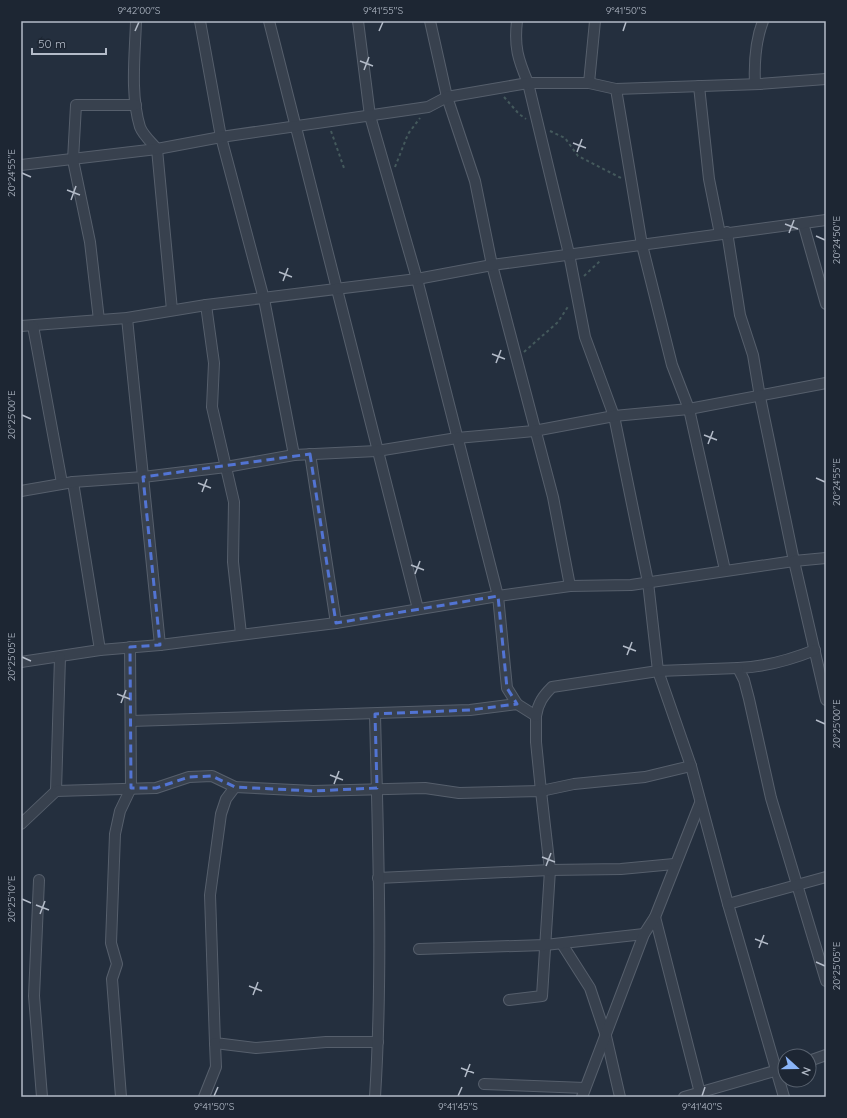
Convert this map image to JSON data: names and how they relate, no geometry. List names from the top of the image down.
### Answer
{
  "scale_bar": "50 m",
  "north": "right",
  "coordinates": [
    "9°42'00\"S",
    "9°41'55\"S",
    "9°41'50\"S",
    "20°24'55\"E",
    "20°24'50\"E",
    "20°25'00\"E",
    "20°25'05\"E",
    "20°25'10\"E",
    "9°41'45\"S",
    "9°41'40\"S"
  ]
}
